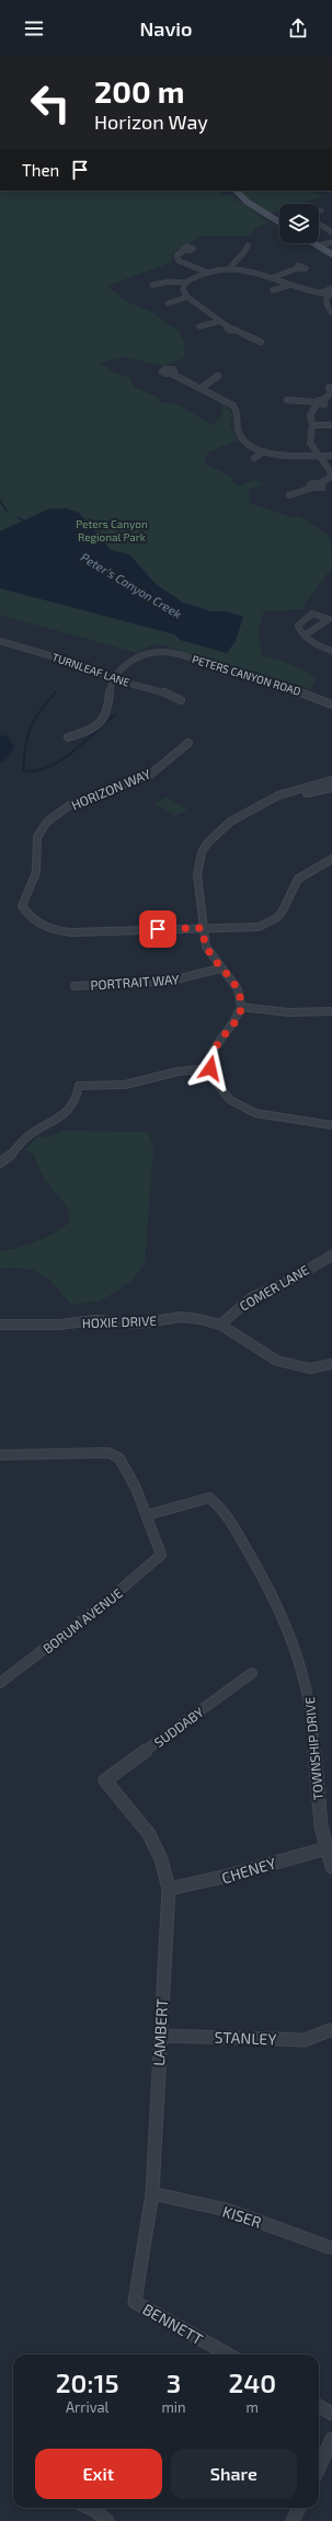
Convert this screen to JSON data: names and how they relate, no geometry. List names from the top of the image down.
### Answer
{
  "streets": {
    "street": [
      "TURNLEAF LANE",
      "PETERS CANYON ROAD",
      "HORIZON WAY",
      "PORTRAIT WAY",
      "COMER LANE",
      "HOXIE DRIVE",
      "BORUM AVENUE",
      "SUDDABY",
      "TOWNSHIP DRIVE",
      "CHENEY",
      "LAMBERT",
      "STANLEY",
      "KISER",
      "BENNETT"
    ]
  },
  "crossings": [
    ["TURNLEAF LANE", "PETERS CANYON ROAD"],
    ["COMER LANE", "HOXIE DRIVE"],
    ["BORUM AVENUE", "TOWNSHIP DRIVE"],
    ["SUDDABY", "LAMBERT"],
    ["TOWNSHIP DRIVE", "CHENEY"],
    ["CHENEY", "LAMBERT"],
    ["LAMBERT", "STANLEY"],
    ["LAMBERT", "KISER"],
    ["LAMBERT", "BENNETT"]
  ],
  "water": ["Peter's Canyon Creek"],
  "parks": ["Peters Canyon Regional Park"],
  "page": {
    "header": "Navio",
    "turn": ["200 m", "Horizon Way"],
    "then": "Then",
    "eta": [
      "20:15",
      "Arrival",
      "3",
      "min",
      "240",
      "m"
    ],
    "buttons": ["Exit", "Share"]
  }
}
